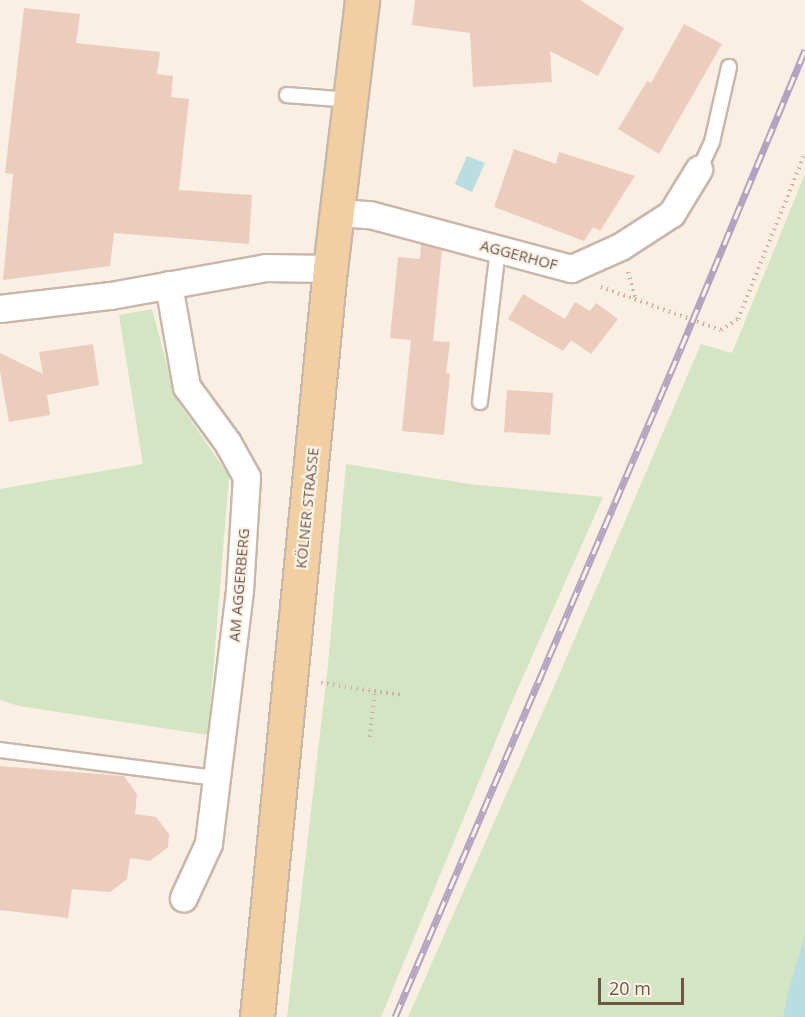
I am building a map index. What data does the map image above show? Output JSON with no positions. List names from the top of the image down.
{
  "streets": {
    "main road": ["KÖLNER STRASSE"],
    "street": ["AGGERHOF", "AM AGGERBERG"]
  },
  "crossings": [
    ["AGGERHOF", "KÖLNER STRASSE"]
  ],
  "scale_bar": "20 m"
}
